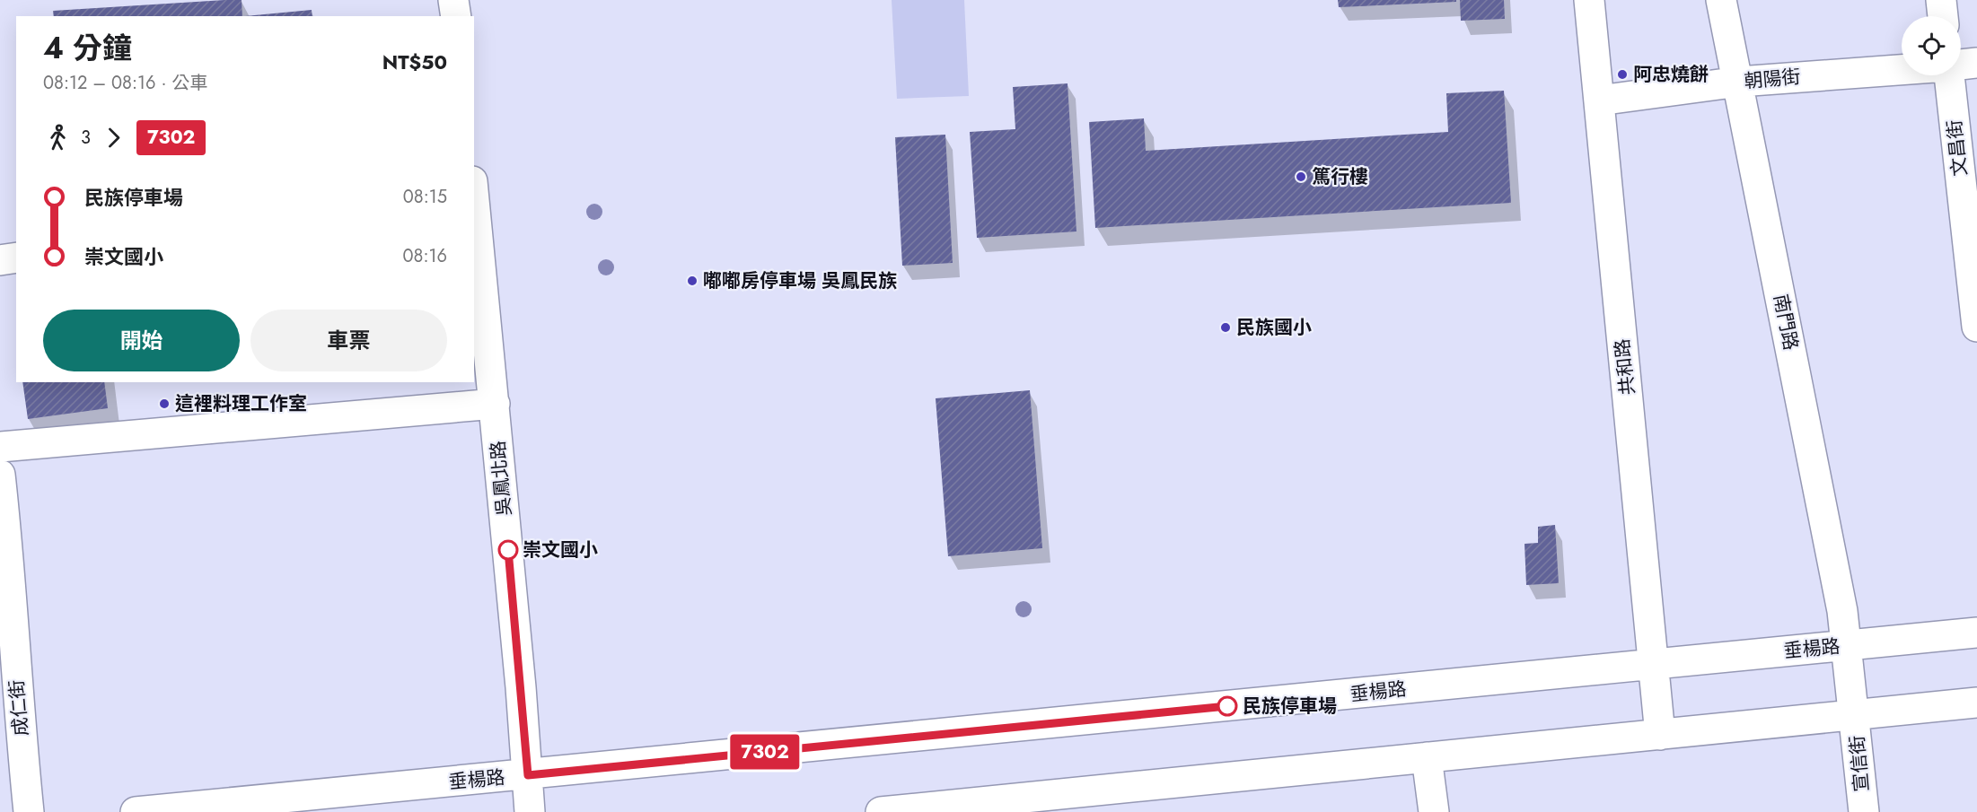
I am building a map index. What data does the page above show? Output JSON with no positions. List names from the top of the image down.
{
  "streets": {
    "street": [
      "朝陽街",
      "文昌街",
      "南門路",
      "共和路",
      "吳鳳北路",
      "垂楊路",
      "成仁街",
      "宣信街"
    ]
  },
  "crossings": [
    ["朝陽街", "南門路"],
    ["朝陽街", "共和路"],
    ["南門路", "垂楊路"],
    ["南門路", "宣信街"],
    ["共和路", "垂楊路"],
    ["吳鳳北路", "垂楊路"]
  ],
  "places": [
    "阿忠燒餅",
    "篤行樓",
    "嘟嘟房停車場 吳鳳民族",
    "民族國小",
    "這裡料理工作室",
    "崇文國小",
    "民族停車場"
  ],
  "lines": ["bus line 7302"],
  "page": {
    "on_map": "7302",
    "heading": ["4 分鐘", "08:12 – 08:16 · 公車", "NT$50"],
    "legs": ["3", "7302"],
    "list": [
      {
        "name": "民族停車場",
        "value": "08:15"
      },
      {
        "name": "崇文國小",
        "value": "08:16"
      }
    ],
    "buttons": ["開始", "車票"]
  }
}
